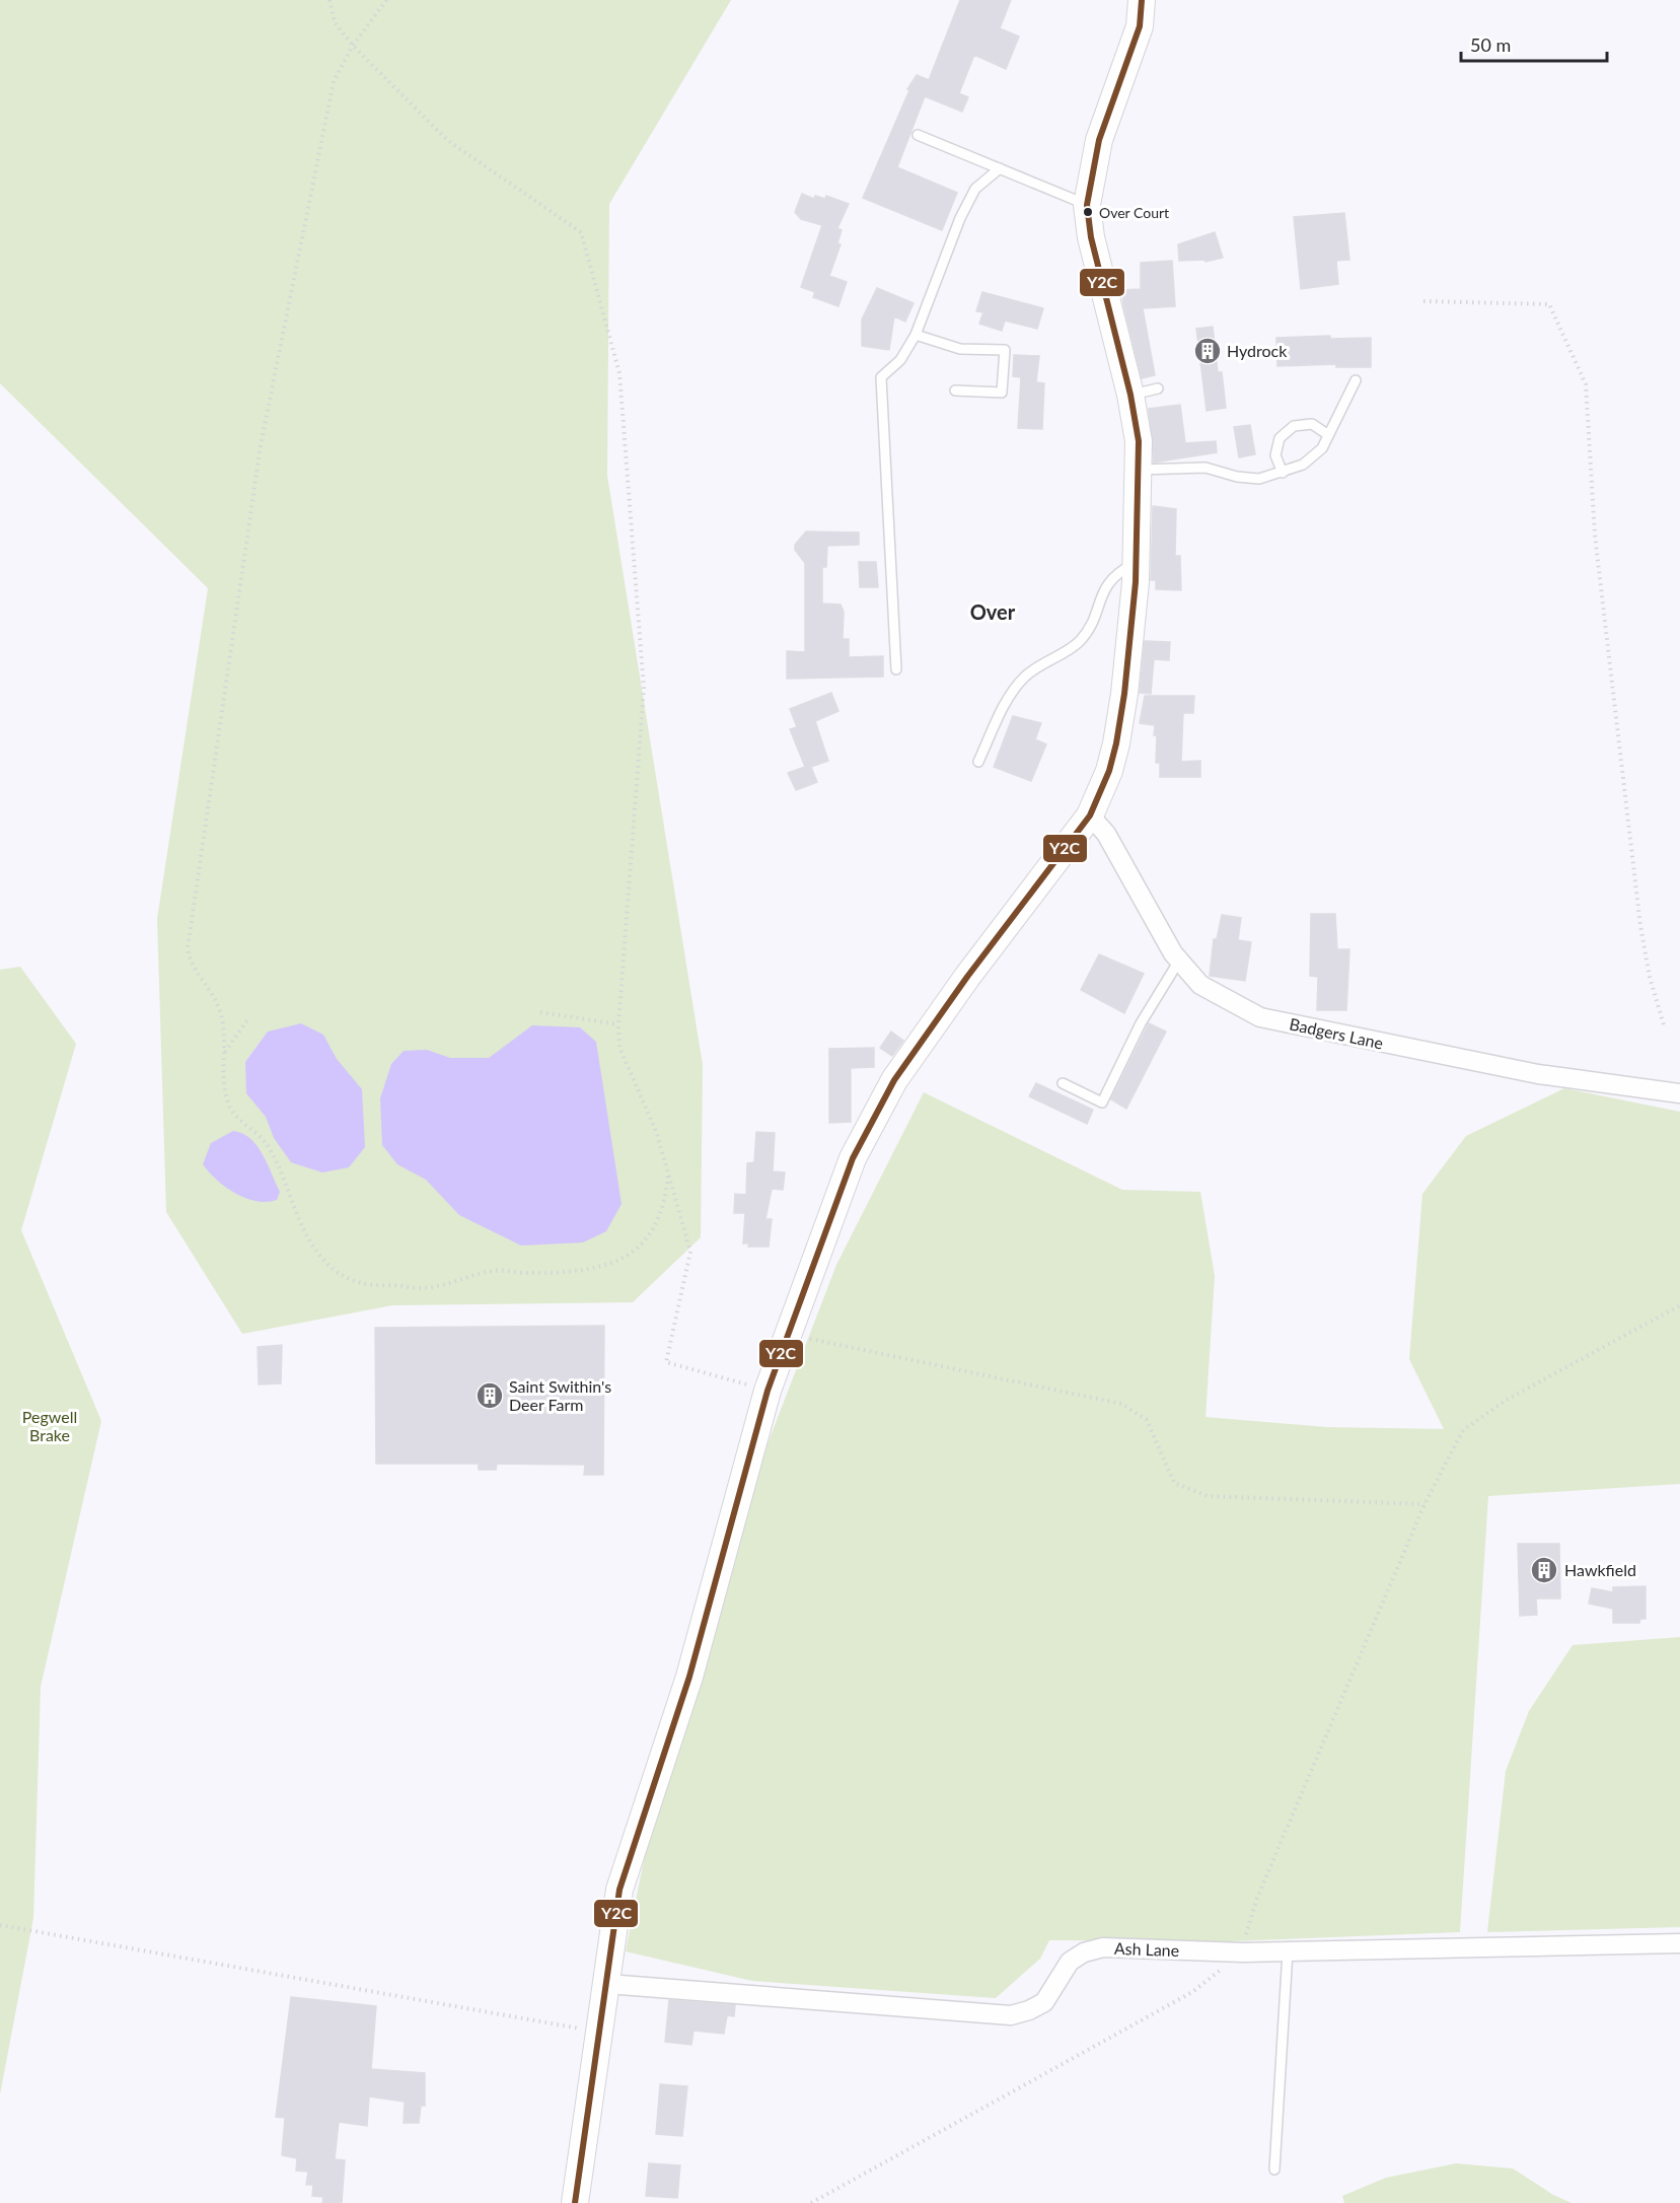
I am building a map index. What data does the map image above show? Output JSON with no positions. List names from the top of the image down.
{
  "streets": {
    "street": ["Badgers Lane", "Ash Lane"]
  },
  "districts": ["Over"],
  "parks": ["Pegwell Brake"],
  "places": {
    "other": ["Over Court"],
    "building": ["Hydrock", "Saint Swithin's Deer Farm", "Hawkfield"]
  },
  "lines": ["transit line Y2C"],
  "scale_bar": "50 m"
}
